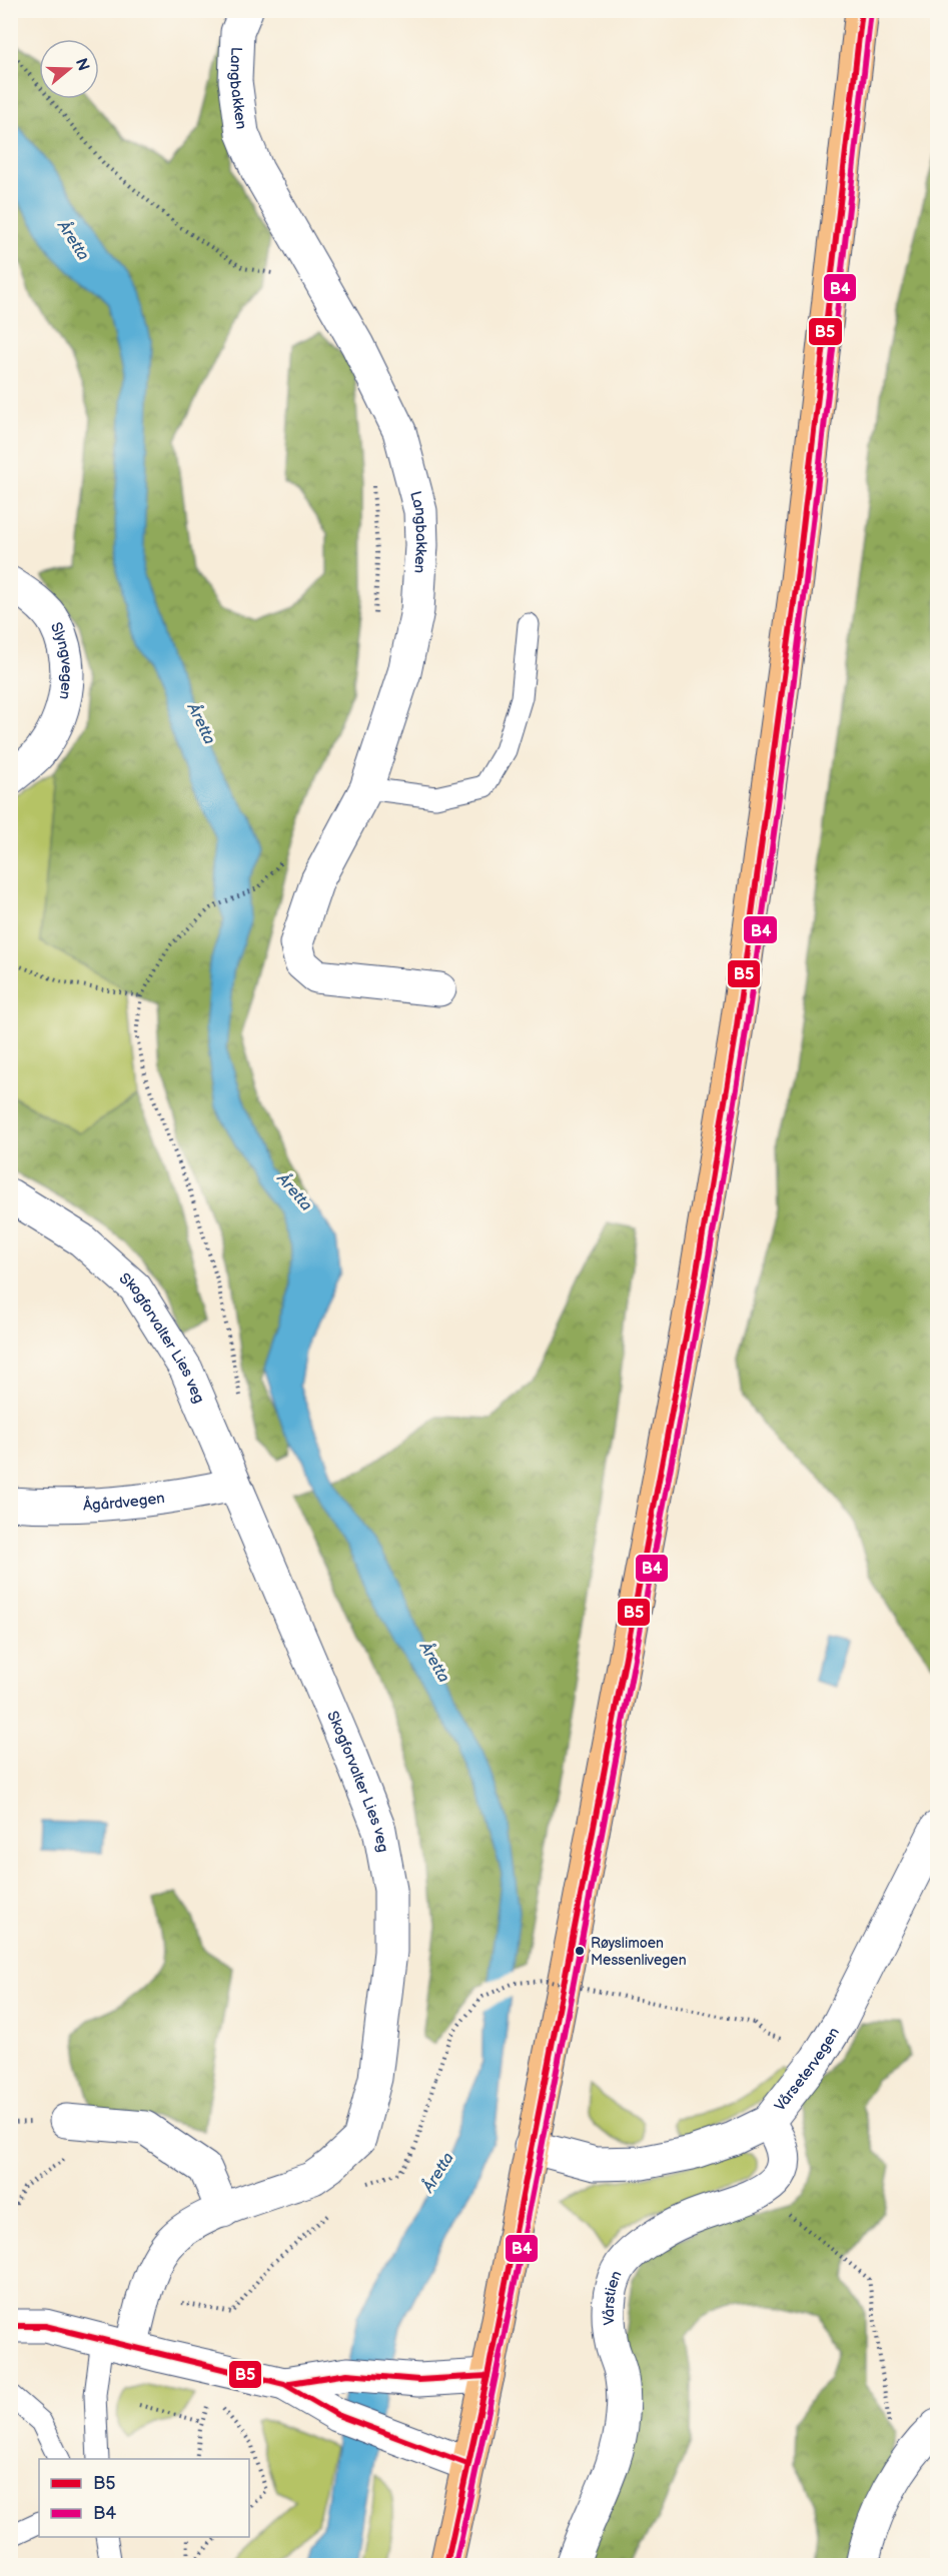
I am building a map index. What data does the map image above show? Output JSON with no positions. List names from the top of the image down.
{
  "streets": {
    "street": [
      "Langbakken",
      "Slyngvegen",
      "Skogforvalter Lies veg",
      "Ågårdvegen",
      "Vårsetervegen",
      "Vårstien"
    ]
  },
  "crossings": [
    ["Skogforvalter Lies veg", "Ågårdvegen"],
    ["Vårsetervegen", "Vårstien"]
  ],
  "water": ["Åretta"],
  "places": ["Røyslimoen Messenlivegen"],
  "lines": ["transit line B5", "transit line B4"],
  "legend": ["B5", "B4"],
  "north": "right"
}
